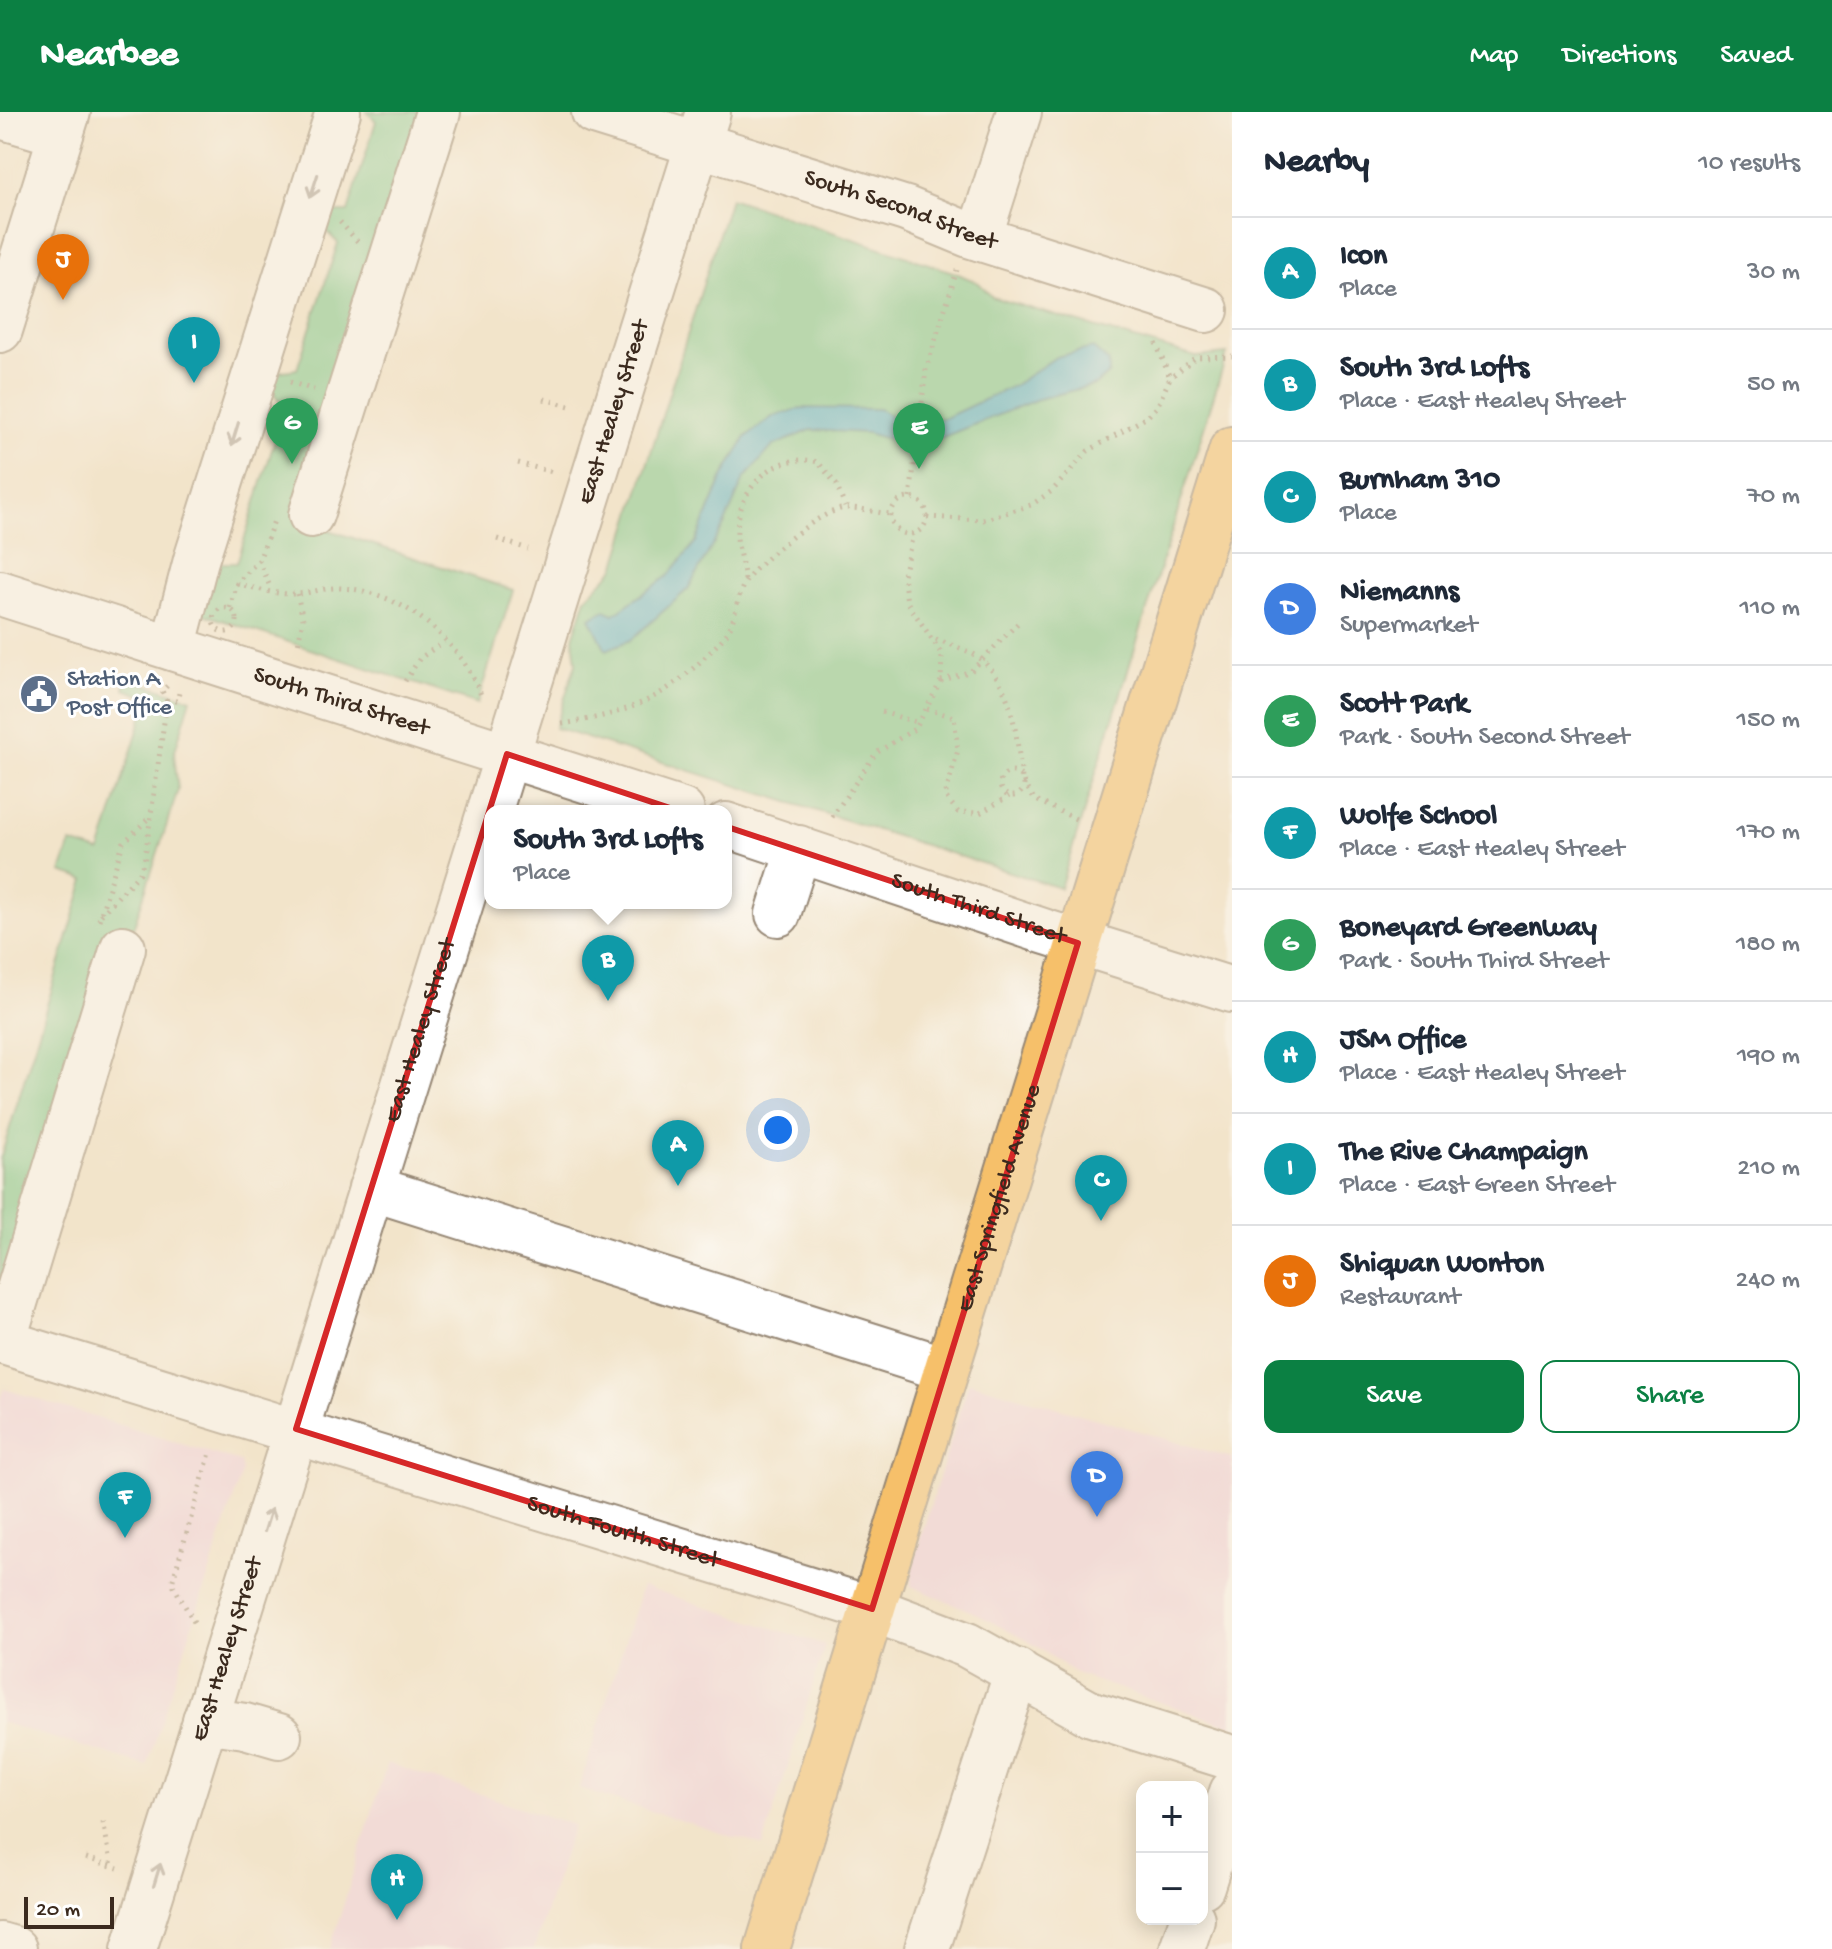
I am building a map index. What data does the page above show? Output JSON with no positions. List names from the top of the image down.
{
  "streets": {
    "main road": ["East Springfield Avenue"],
    "street": [
      "South Second Street",
      "East Healey Street",
      "South Third Street",
      "South Fourth Street"
    ]
  },
  "crossings": [
    ["South Second Street", "East Healey Street"],
    ["East Healey Street", "South Third Street"],
    ["East Healey Street", "South Fourth Street"],
    ["South Third Street", "East Springfield Avenue"],
    ["East Springfield Avenue", "South Fourth Street"]
  ],
  "places": {
    "public building": ["Station A Post Office"]
  },
  "scale_bar": "20 m",
  "page": {
    "header": "Nearbee",
    "nav": ["Map", "Directions", "Saved"],
    "heading": ["Nearby", "10 results"],
    "list": [
      {
        "mark": "A",
        "name": "Icon",
        "note": "Place",
        "value": "30 m"
      },
      {
        "mark": "B",
        "name": "South 3rd Lofts",
        "note": "Place · East Healey Street",
        "value": "50 m"
      },
      {
        "mark": "C",
        "name": "Burnham 310",
        "note": "Place",
        "value": "70 m"
      },
      {
        "mark": "D",
        "name": "Niemanns",
        "note": "Supermarket",
        "value": "110 m"
      },
      {
        "mark": "E",
        "name": "Scott Park",
        "note": "Park · South Second Street",
        "value": "150 m"
      },
      {
        "mark": "F",
        "name": "Wolfe School",
        "note": "Place · East Healey Street",
        "value": "170 m"
      },
      {
        "mark": "G",
        "name": "Boneyard Greenway",
        "note": "Park · South Third Street",
        "value": "180 m"
      },
      {
        "mark": "H",
        "name": "JSM Office",
        "note": "Place · East Healey Street",
        "value": "190 m"
      },
      {
        "mark": "I",
        "name": "The Rive Champaign",
        "note": "Place · East Green Street",
        "value": "210 m"
      },
      {
        "mark": "J",
        "name": "Shiquan Wonton",
        "note": "Restaurant",
        "value": "240 m"
      }
    ],
    "pins": [
      "J",
      "I",
      "G",
      "E",
      "B",
      "A",
      "C",
      "D",
      "F",
      "H"
    ],
    "popup": ["South 3rd Lofts", "Place"],
    "buttons": ["Save", "Share"],
    "map_buttons": ["+", "−"],
    "scale": "20 m"
  }
}
